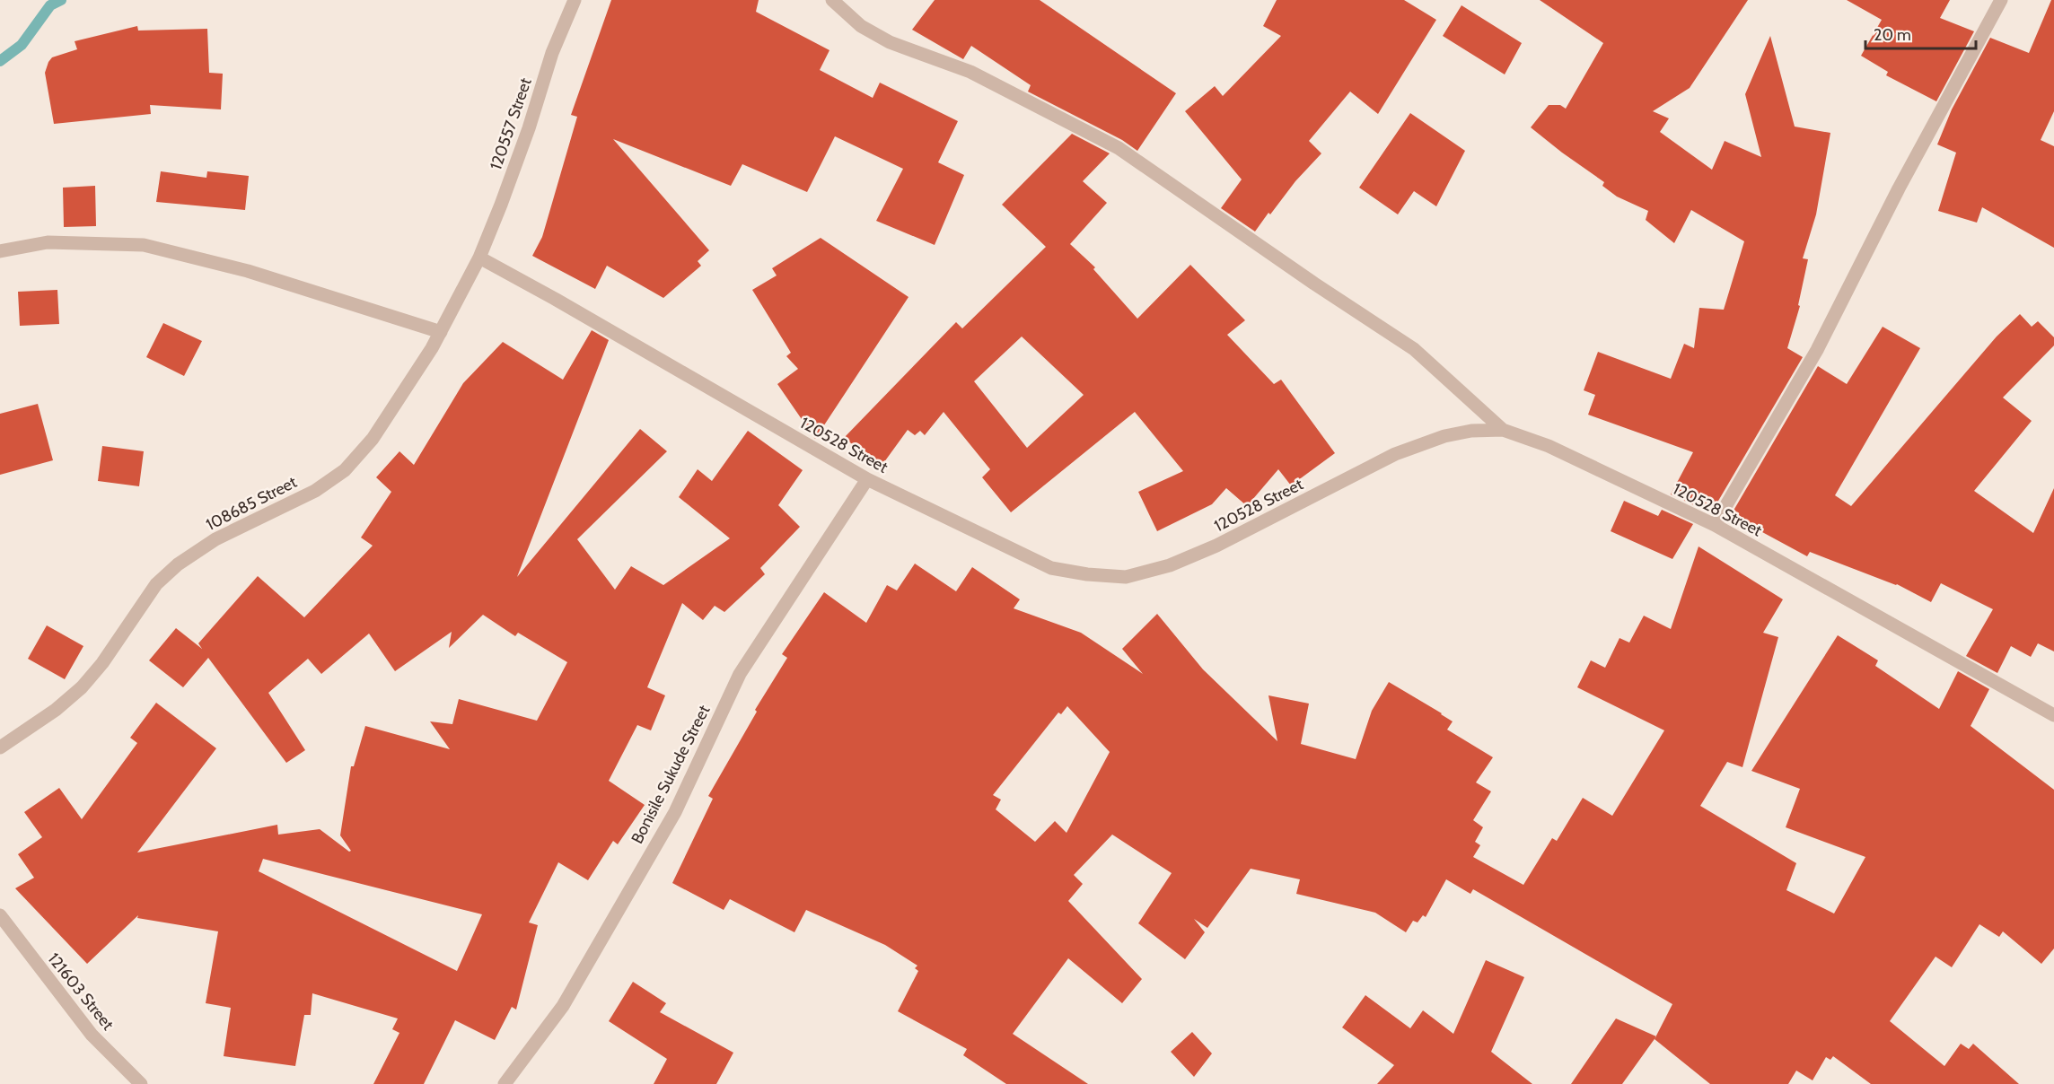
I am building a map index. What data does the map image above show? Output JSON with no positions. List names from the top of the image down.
{
  "streets": {
    "street": [
      "120557 Street",
      "120528 Street",
      "108685 Street",
      "Bonisile Sukude Street",
      "121603 Street"
    ]
  },
  "crossings": [
    ["120557 Street", "120528 Street"],
    ["120557 Street", "108685 Street"],
    ["120528 Street", "108685 Street"],
    ["120528 Street", "Bonisile Sukude Street"]
  ],
  "scale_bar": "20 m"
}
